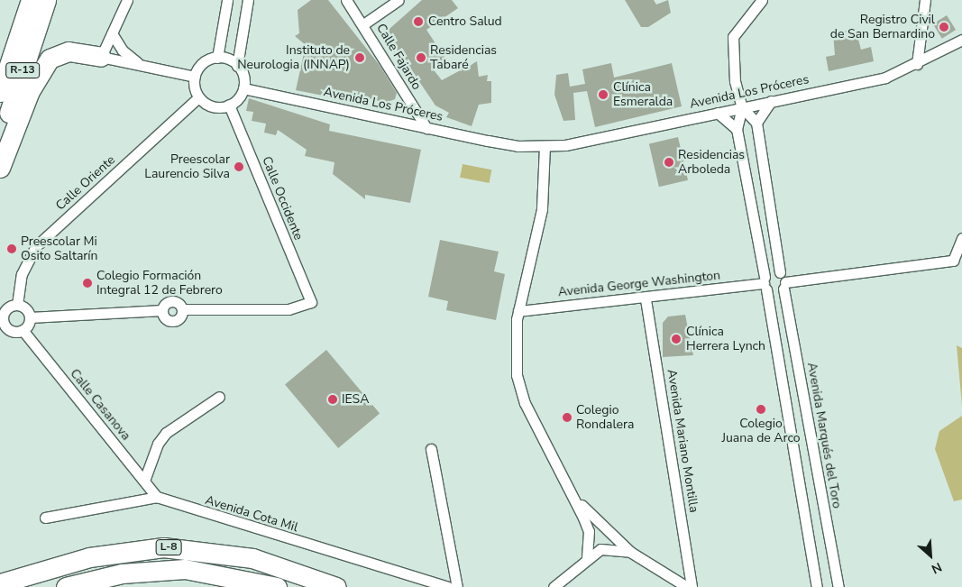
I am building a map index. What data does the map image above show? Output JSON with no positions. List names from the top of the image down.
{
  "streets": {
    "highway": ["R-13", "L-8"],
    "street": [
      "Calle Fajardo",
      "Avenida Los Próceres",
      "Calle Oriente",
      "Calle Occidente",
      "Avenida George Washington",
      "Calle Casanova",
      "Avenida Marqués del Toro",
      "Avenida Mariano Montilla",
      "Avenida Cota Mil"
    ]
  },
  "crossings": [
    ["Calle Fajardo", "Avenida Los Próceres"],
    ["Avenida Los Próceres", "Calle Oriente"],
    ["Avenida Los Próceres", "Calle Occidente"],
    ["Calle Oriente", "Calle Occidente"],
    ["Calle Oriente", "Calle Casanova"],
    ["Avenida George Washington", "Avenida Mariano Montilla"],
    ["Calle Casanova", "Avenida Cota Mil"]
  ],
  "places": [
    "Centro Salud",
    "Registro Civil de San Bernardino",
    "Instituto de Neurologia (INNAP)",
    "Residencias Tabaré",
    "Clínica Esmeralda",
    "Residencias Arboleda",
    "Preescolar Laurencio Silva",
    "Preescolar Mi Osito Saltarín",
    "Colegio Formación Integral 12 de Febrero",
    "Clínica Herrera Lynch",
    "IESA",
    "Colegio Juana de Arco",
    "Colegio Rondalera"
  ],
  "north": "bottom right"
}
